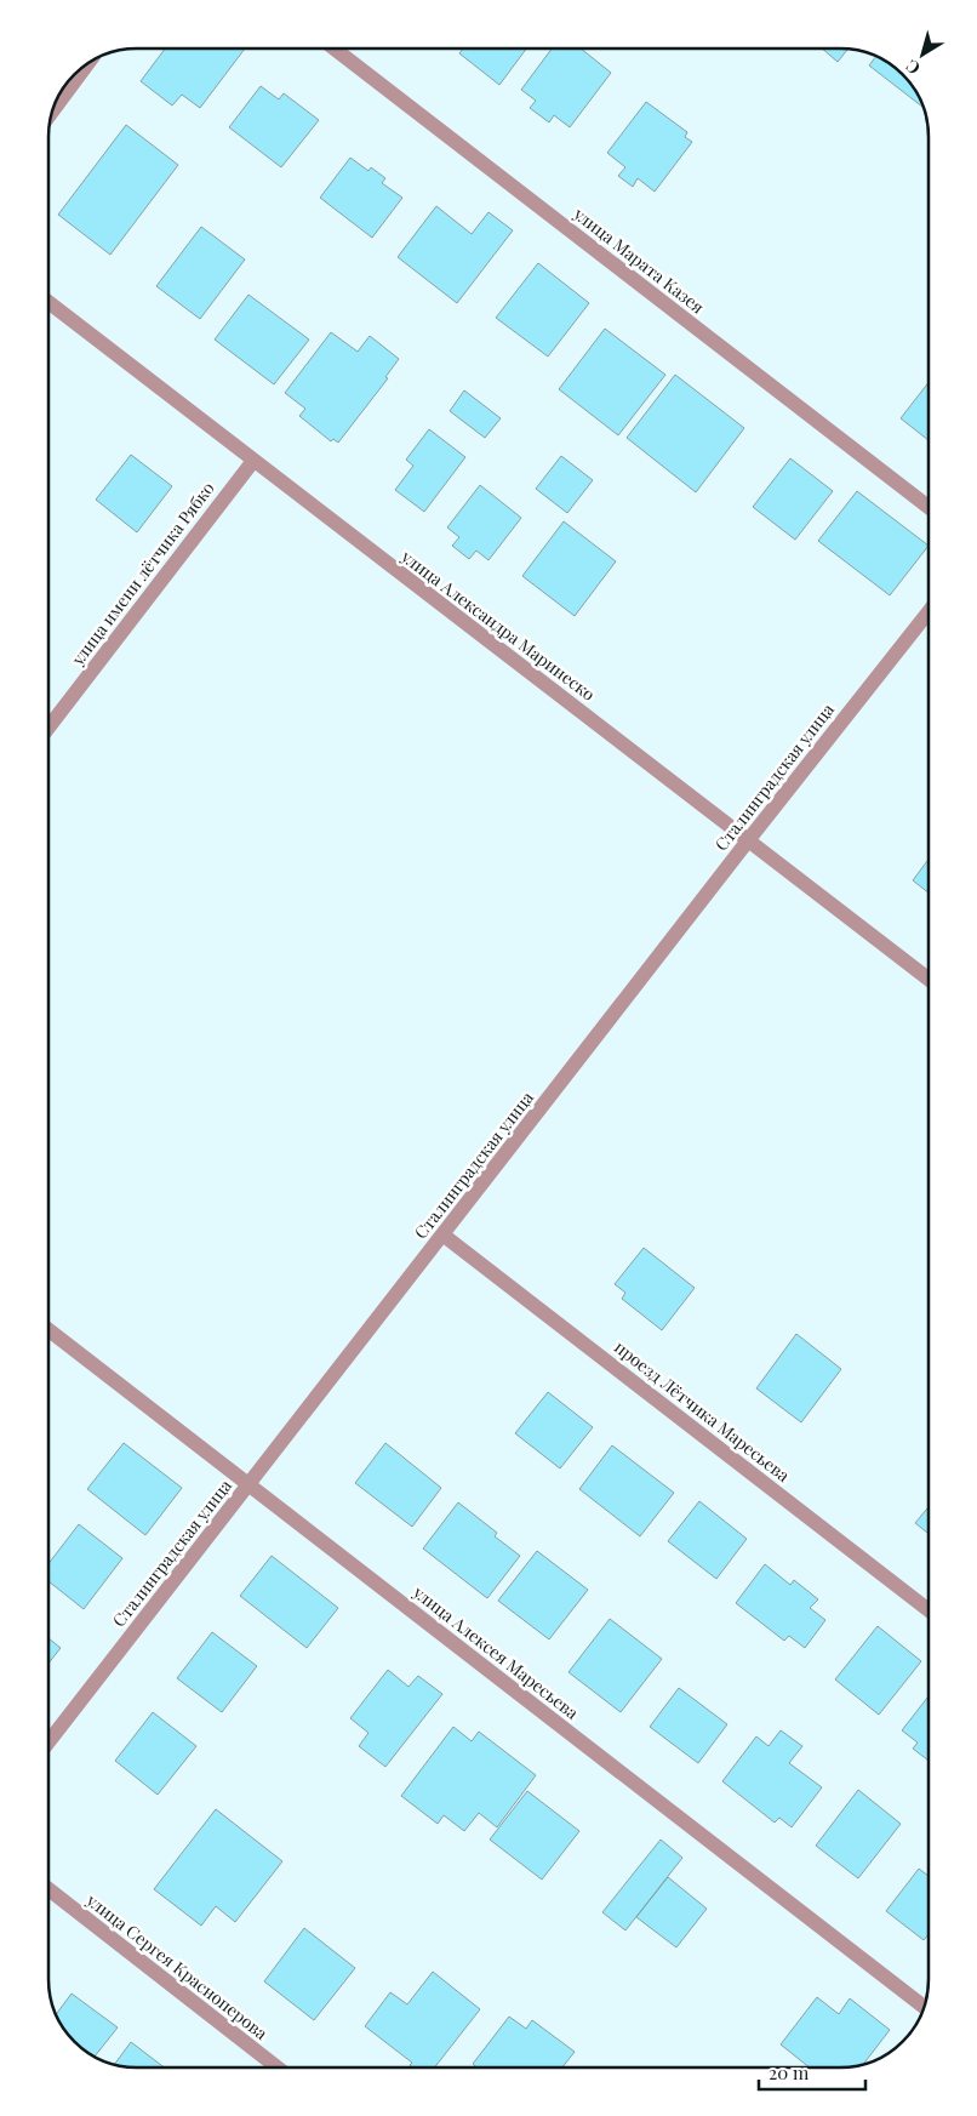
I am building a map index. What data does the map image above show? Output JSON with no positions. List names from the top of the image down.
{
  "streets": {
    "street": [
      "улица Марата Казея",
      "улица имени лётчика Рябко",
      "улица Александра Маринеско",
      "Сталинградская улица",
      "проезд Лётчика Маресьева",
      "улица Алексея Маресьева",
      "улица Сергея Красноперова"
    ]
  },
  "crossings": [
    ["улица имени лётчика Рябко", "улица Александра Маринеско"],
    ["улица Александра Маринеско", "Сталинградская улица"],
    ["Сталинградская улица", "проезд Лётчика Маресьева"],
    ["Сталинградская улица", "улица Алексея Маресьева"]
  ],
  "scale_bar": "20 m",
  "north": "bottom left"
}
